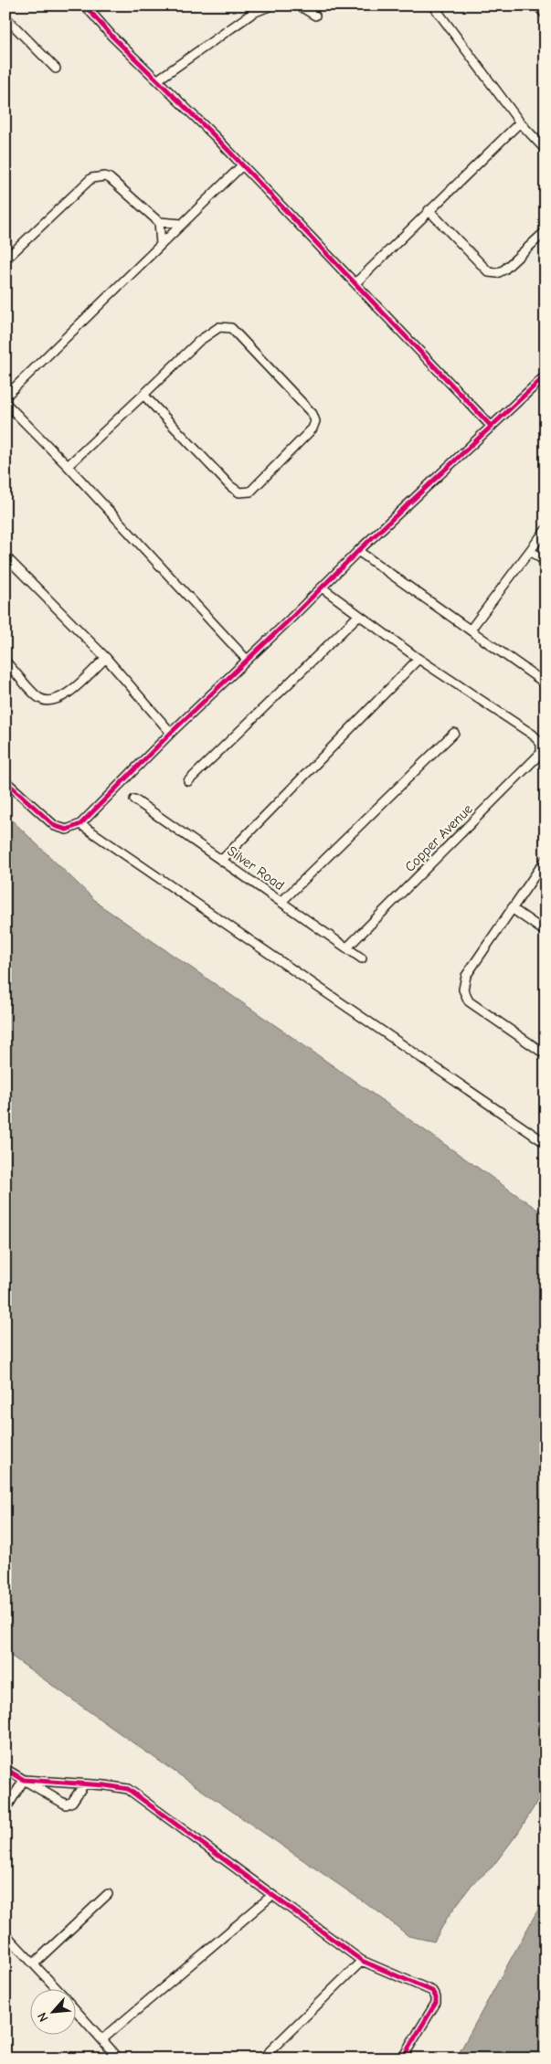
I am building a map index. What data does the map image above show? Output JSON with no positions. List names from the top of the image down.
{
  "streets": {
    "street": ["Copper Avenue", "Silver Road"]
  },
  "crossings": [
    ["Copper Avenue", "Silver Road"]
  ],
  "north": "bottom left"
}
